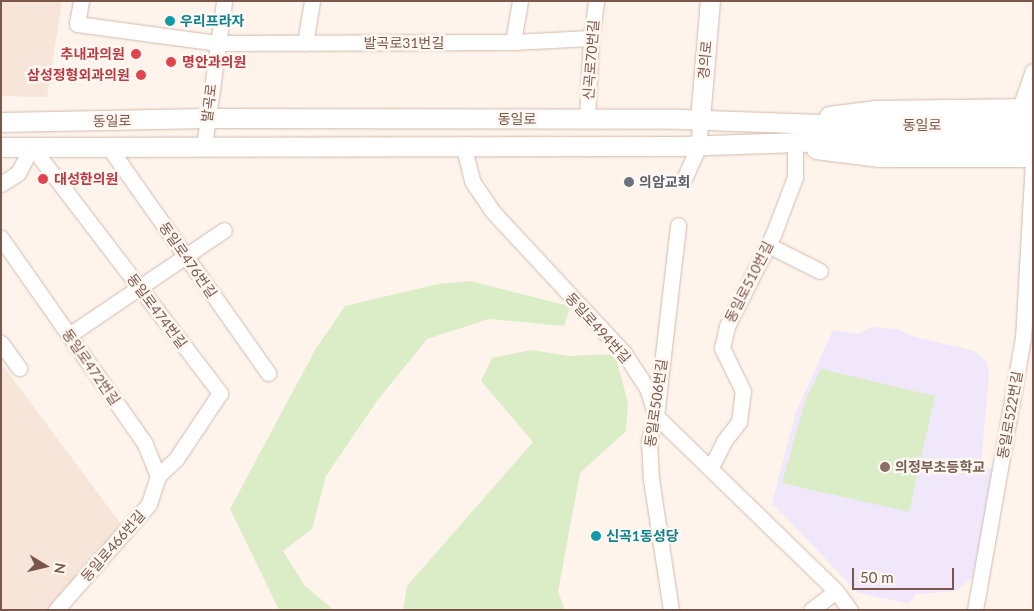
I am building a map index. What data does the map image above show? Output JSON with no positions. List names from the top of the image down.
{
  "streets": {
    "street": [
      "발곡로31번길",
      "신곡로70번길",
      "경의로",
      "발곡로",
      "동일로",
      "동일로476번길",
      "동일로510번길",
      "동일로474번길",
      "동일로494번길",
      "동일로472번길",
      "동일로506번길",
      "동일로522번길",
      "동일로466번길"
    ]
  },
  "crossings": [
    ["발곡로31번길", "신곡로70번길"],
    ["발곡로31번길", "발곡로"],
    ["신곡로70번길", "동일로"],
    ["경의로", "동일로"],
    ["발곡로", "동일로"],
    ["동일로", "동일로476번길"],
    ["동일로", "동일로510번길"],
    ["동일로", "동일로474번길"],
    ["동일로", "동일로494번길"],
    ["동일로510번길", "동일로494번길"],
    ["동일로474번길", "동일로472번길"],
    ["동일로474번길", "동일로466번길"],
    ["동일로494번길", "동일로506번길"],
    ["동일로472번길", "동일로466번길"]
  ],
  "places": [
    "우리프라자",
    "추내과의원",
    "명안과의원",
    "삼성정형외과의원",
    "대성한의원",
    "의암교회",
    "의정부초등학교",
    "신곡1동성당"
  ],
  "scale_bar": "50 m",
  "north": "right"
}
